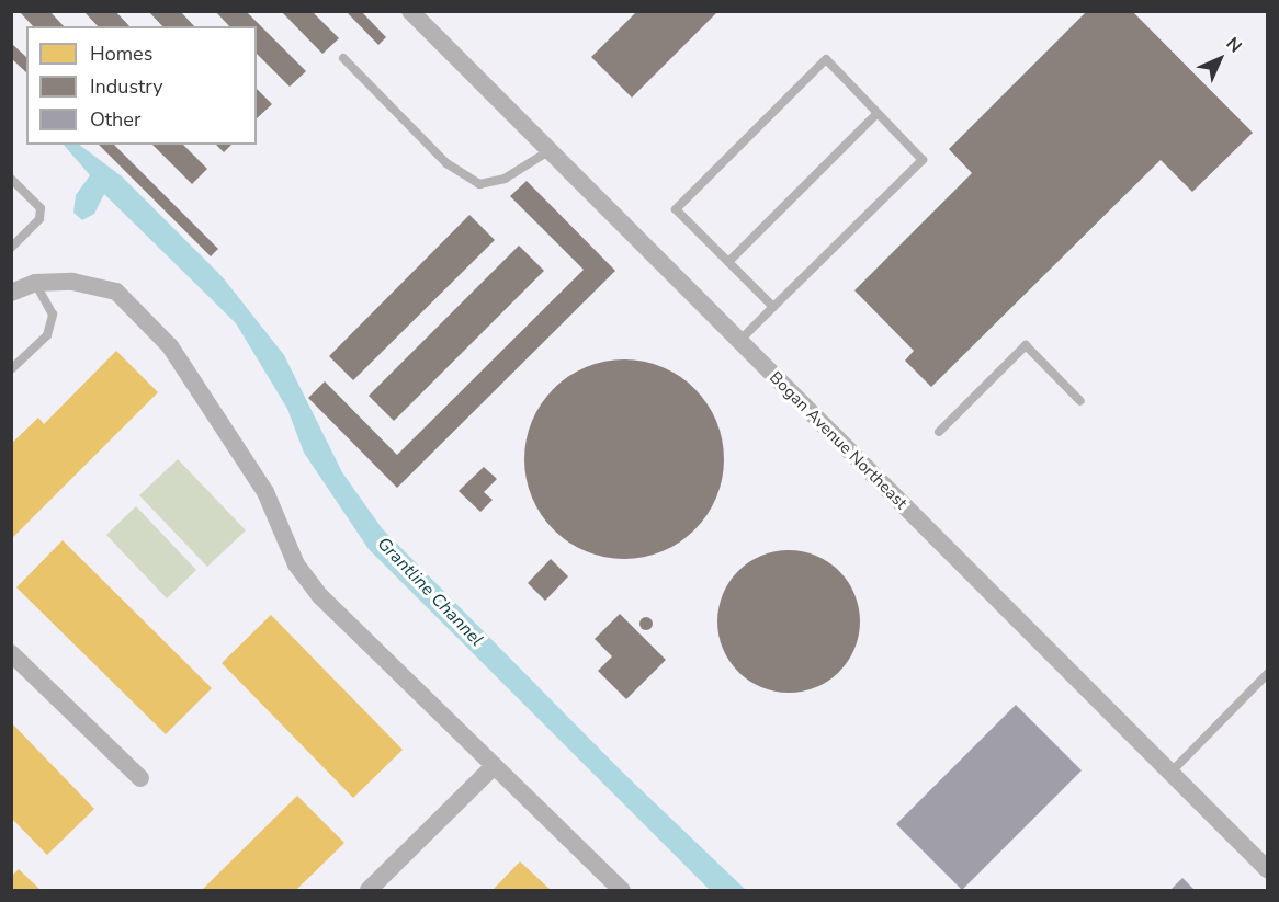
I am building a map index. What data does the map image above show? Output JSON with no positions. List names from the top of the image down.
{
  "streets": {
    "street": ["Bogan Avenue Northeast"]
  },
  "water": ["Grantline Channel"],
  "legend": ["Homes", "Industry", "Other"],
  "north": "top right"
}
